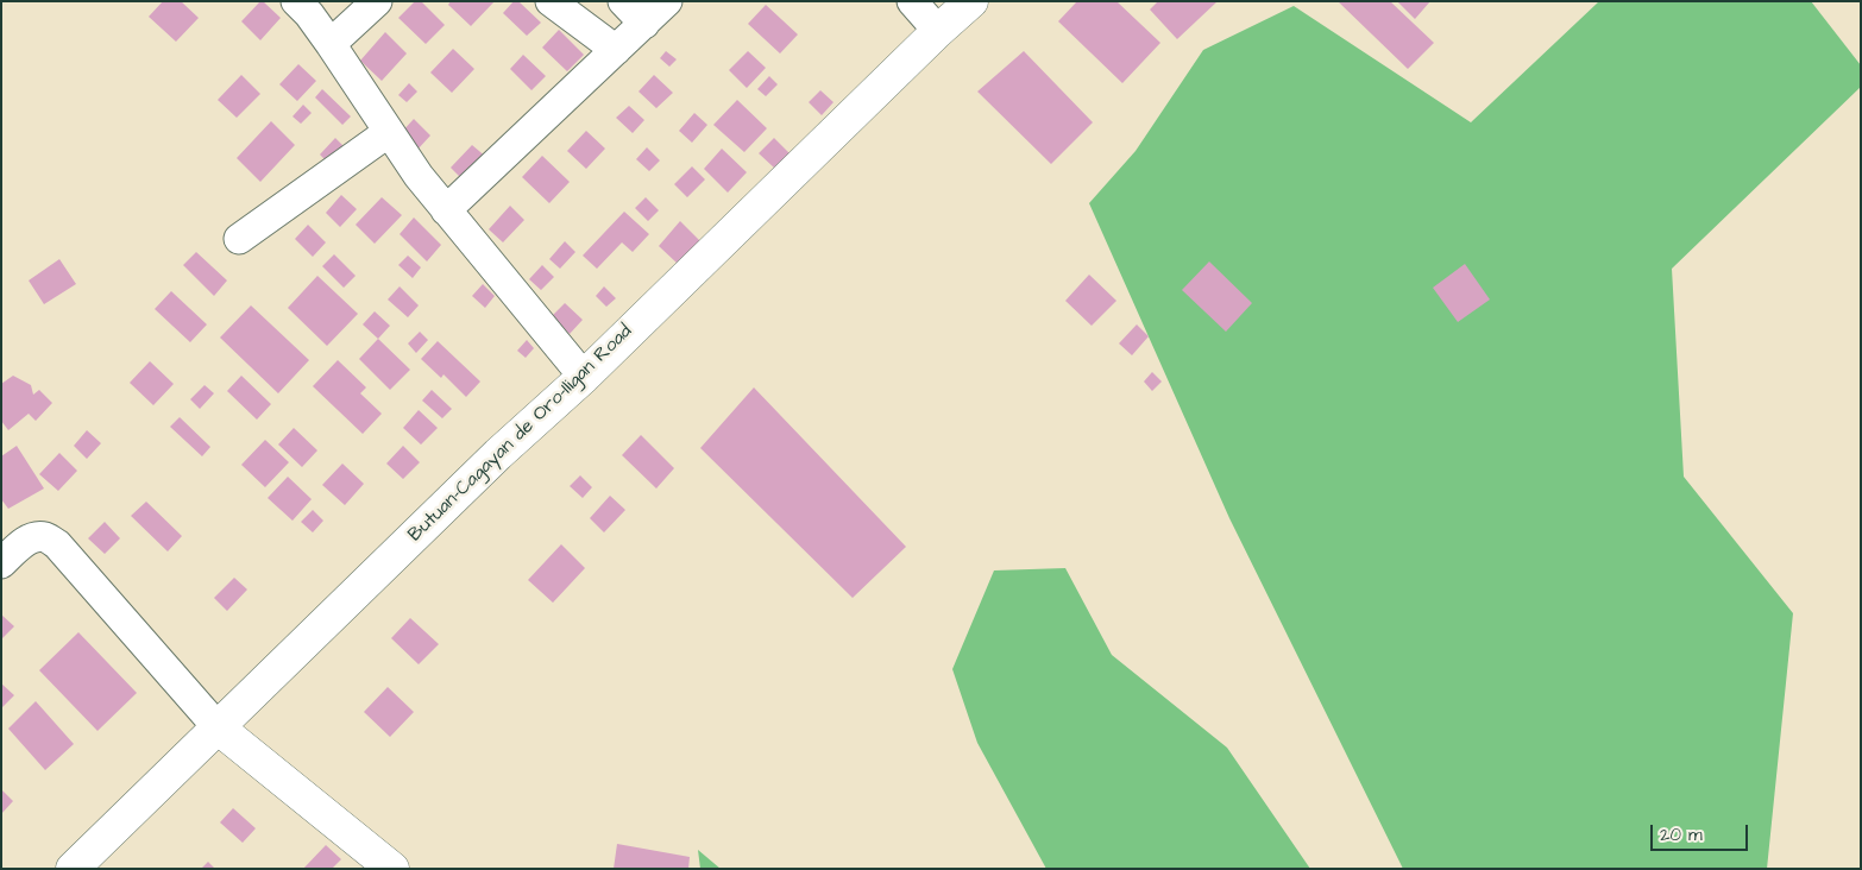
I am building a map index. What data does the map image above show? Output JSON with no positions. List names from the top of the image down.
{
  "streets": {
    "main road": ["Butuan-Cagayan de Oro-Iligan Road"]
  },
  "scale_bar": "20 m"
}
